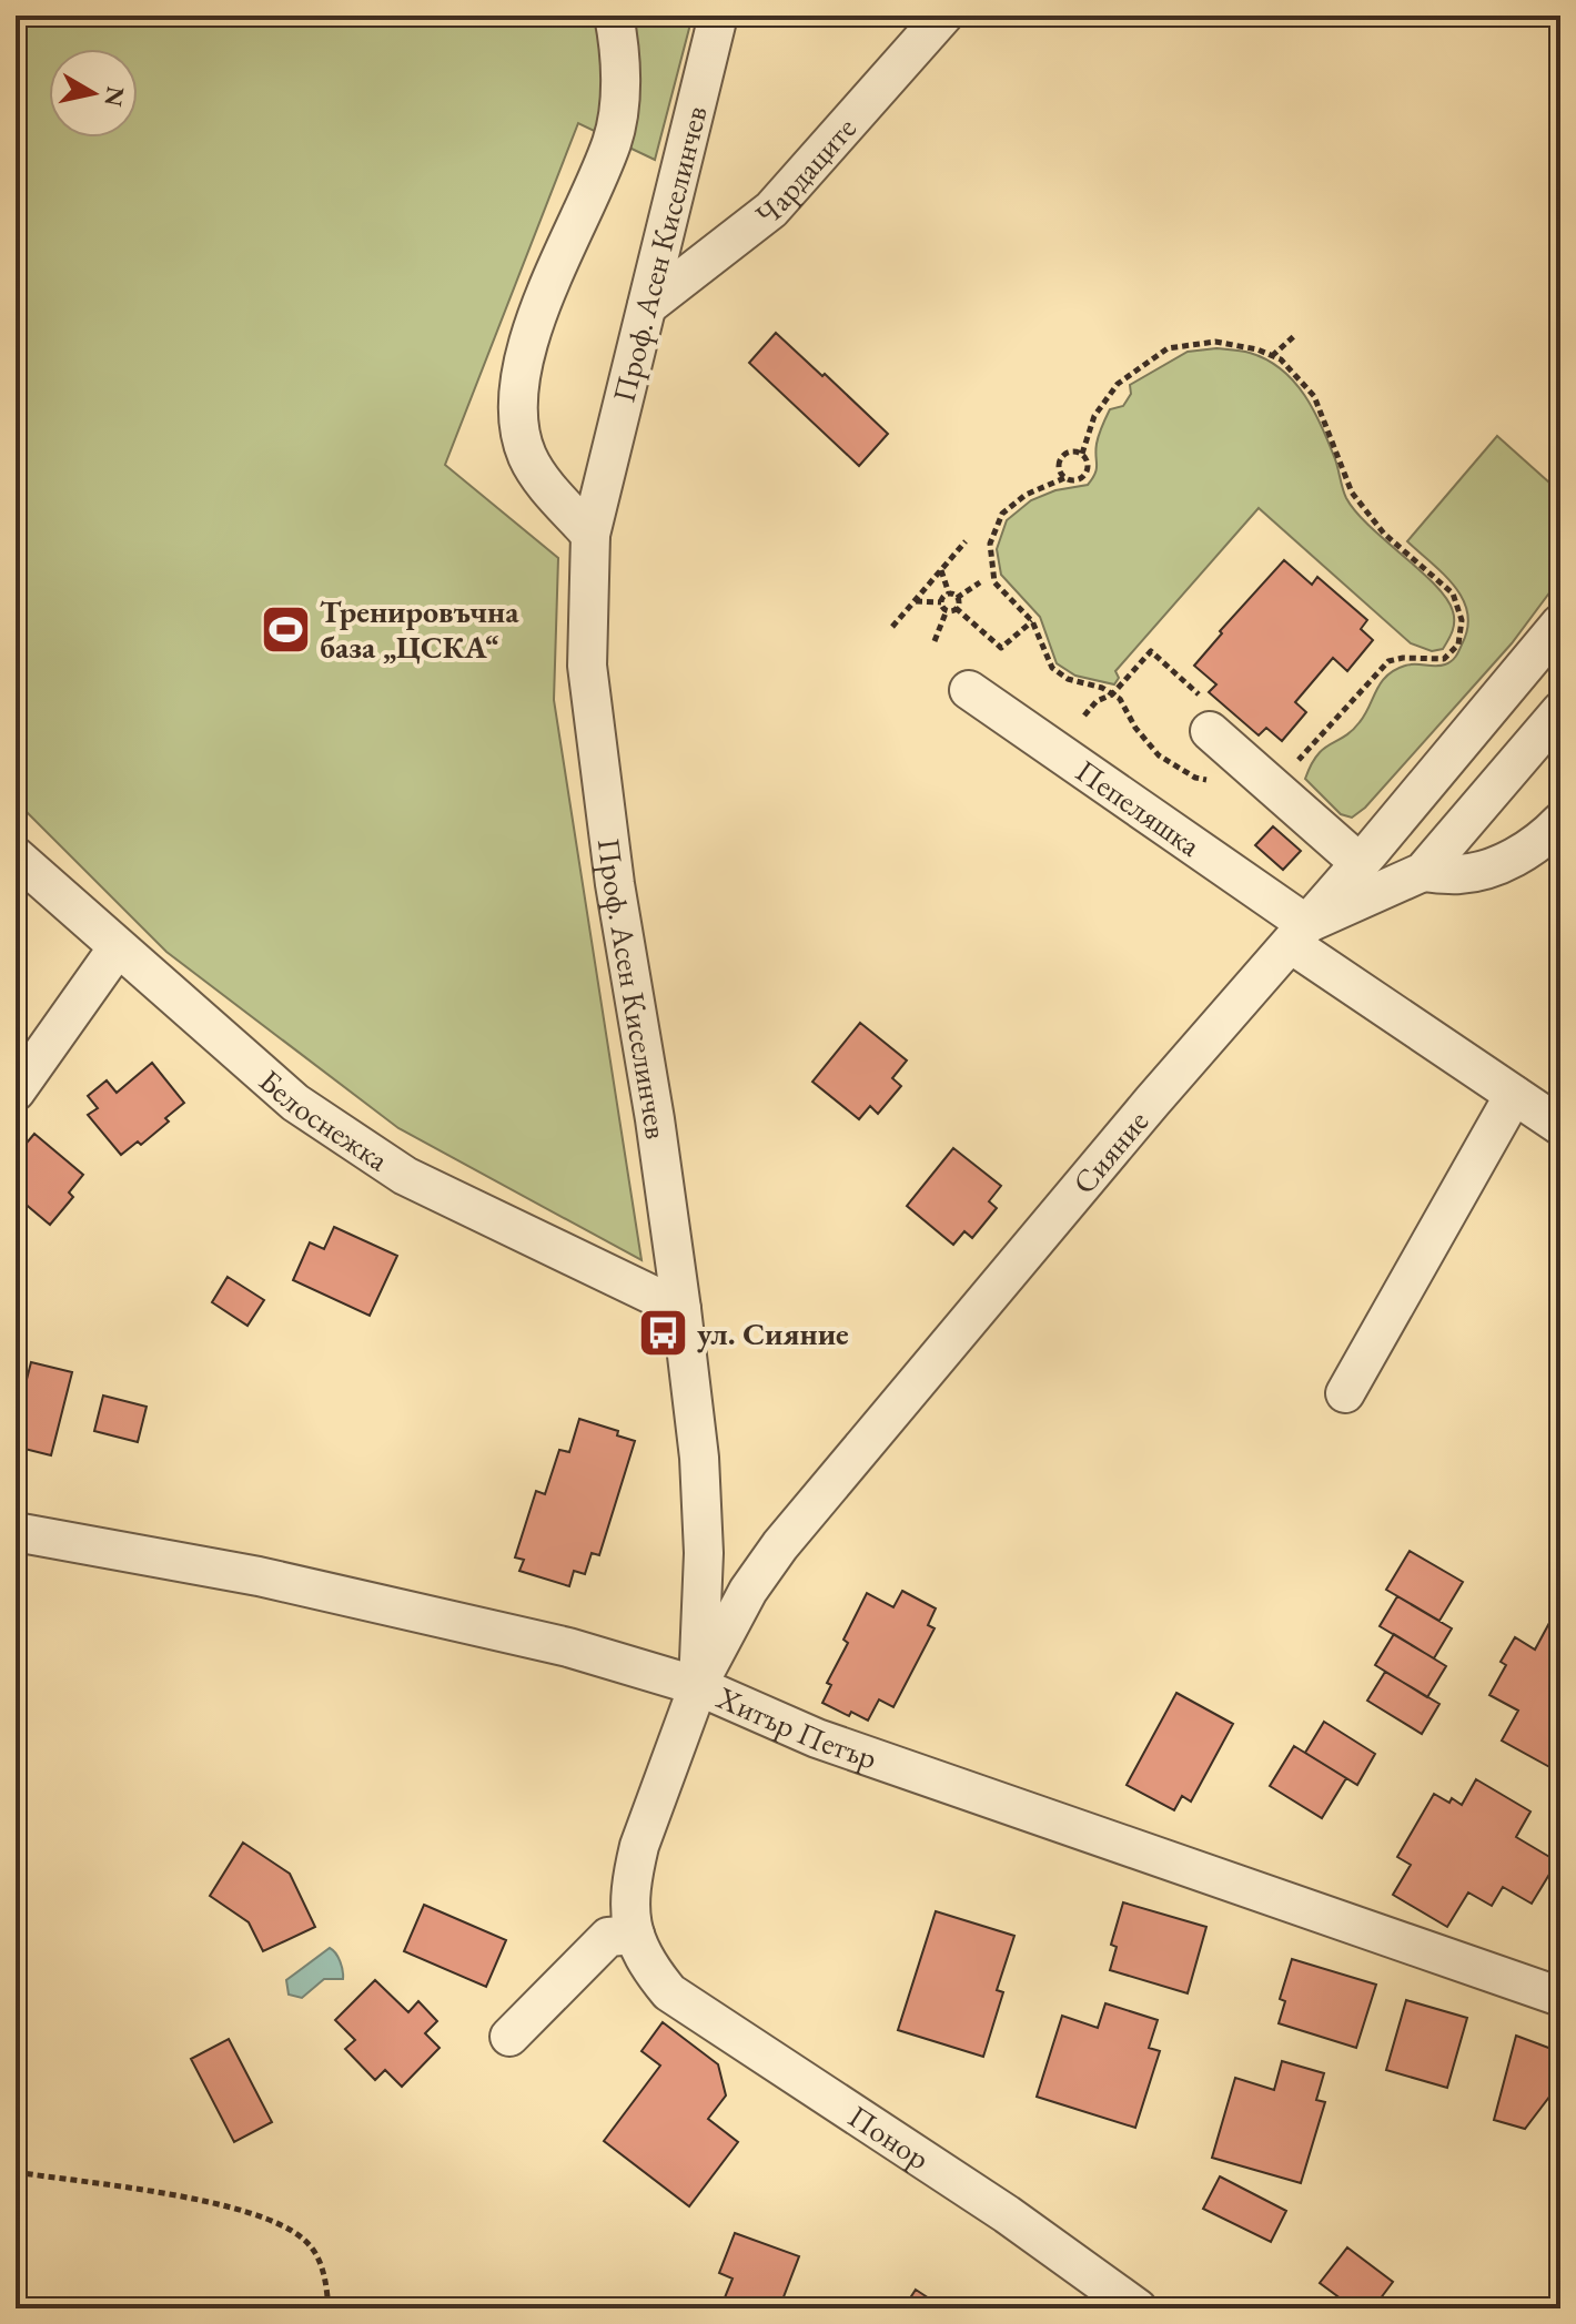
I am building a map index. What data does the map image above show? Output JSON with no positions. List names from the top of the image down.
{
  "streets": {
    "street": [
      "Чардаците",
      "Проф. Асен Киселинчев",
      "Пепеляшка",
      "Белоснежка",
      "Сияние",
      "Хитър Петър",
      "Понор"
    ]
  },
  "crossings": [
    ["Чардаците", "Проф. Асен Киселинчев"],
    ["Проф. Асен Киселинчев", "Белоснежка"],
    ["Проф. Асен Киселинчев", "Сияние"],
    ["Проф. Асен Киселинчев", "Хитър Петър"],
    ["Проф. Асен Киселинчев", "Понор"],
    ["Пепеляшка", "Сияние"],
    ["Сияние", "Хитър Петър"]
  ],
  "places": {
    "sports": ["Тренировъчна база „ЦСКА“"],
    "bus stop": ["ул. Сияние"]
  },
  "north": "right"
}
